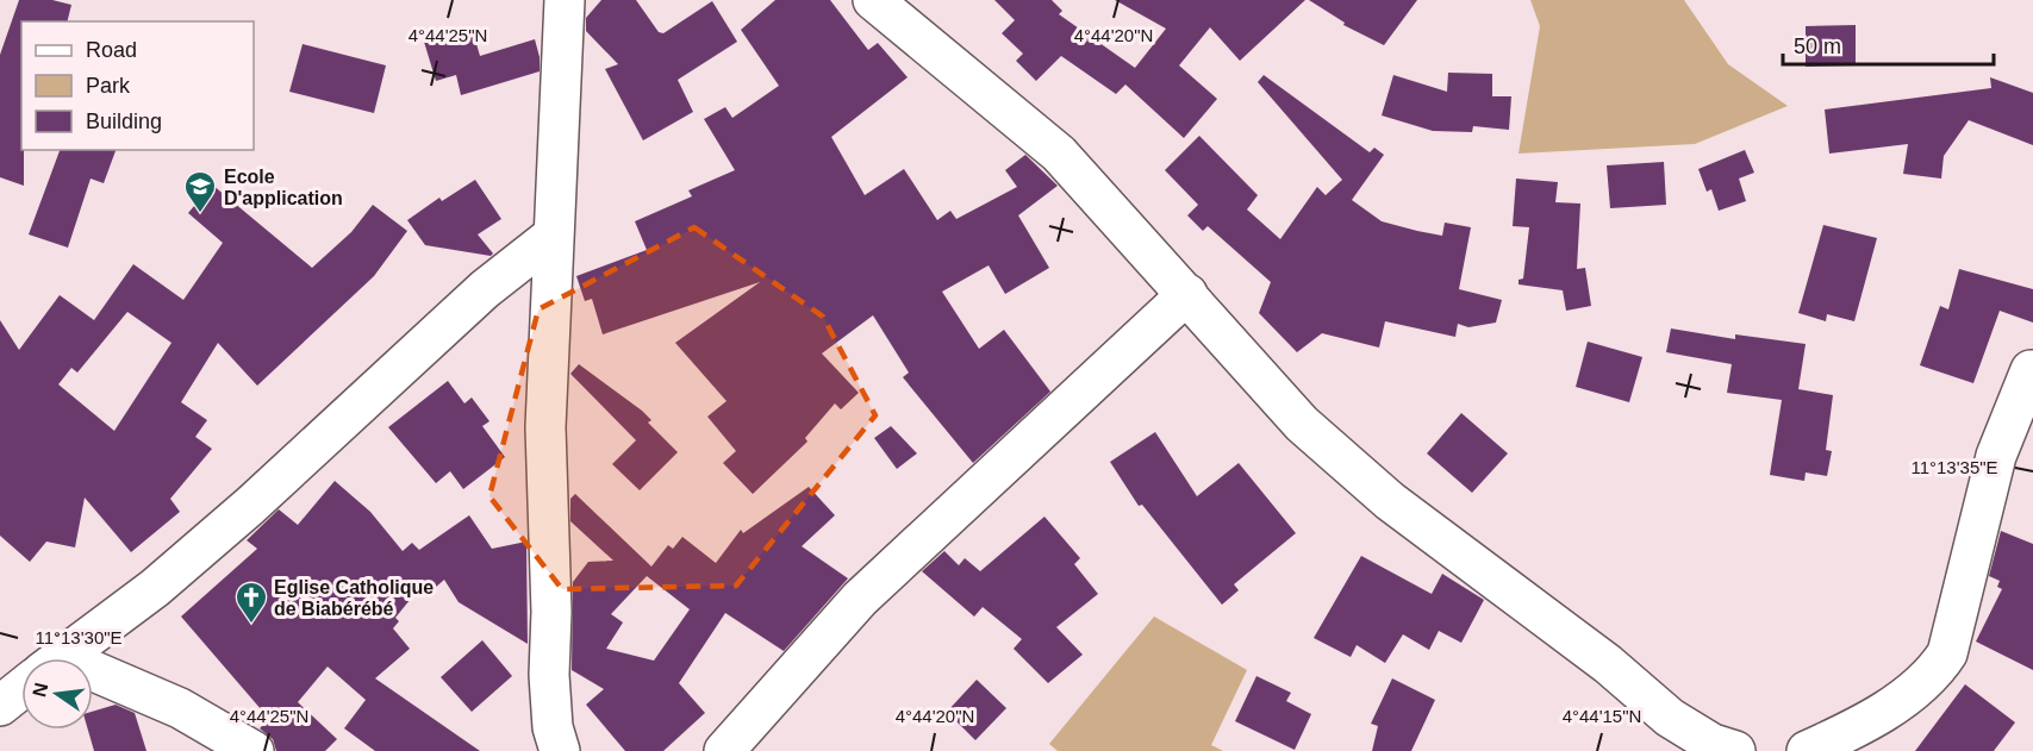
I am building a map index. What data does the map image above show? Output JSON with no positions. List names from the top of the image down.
{
  "places": {
    "school or university": ["Ecole D'application"],
    "church": ["Eglise Catholique de Biabérébé"]
  },
  "legend": ["Road", "Park", "Building"],
  "scale_bar": "50 m",
  "north": "left",
  "coordinates": [
    "4°44'25\"N",
    "4°44'20\"N",
    "11°13'35\"E",
    "11°13'30\"E",
    "4°44'15\"N"
  ]
}
